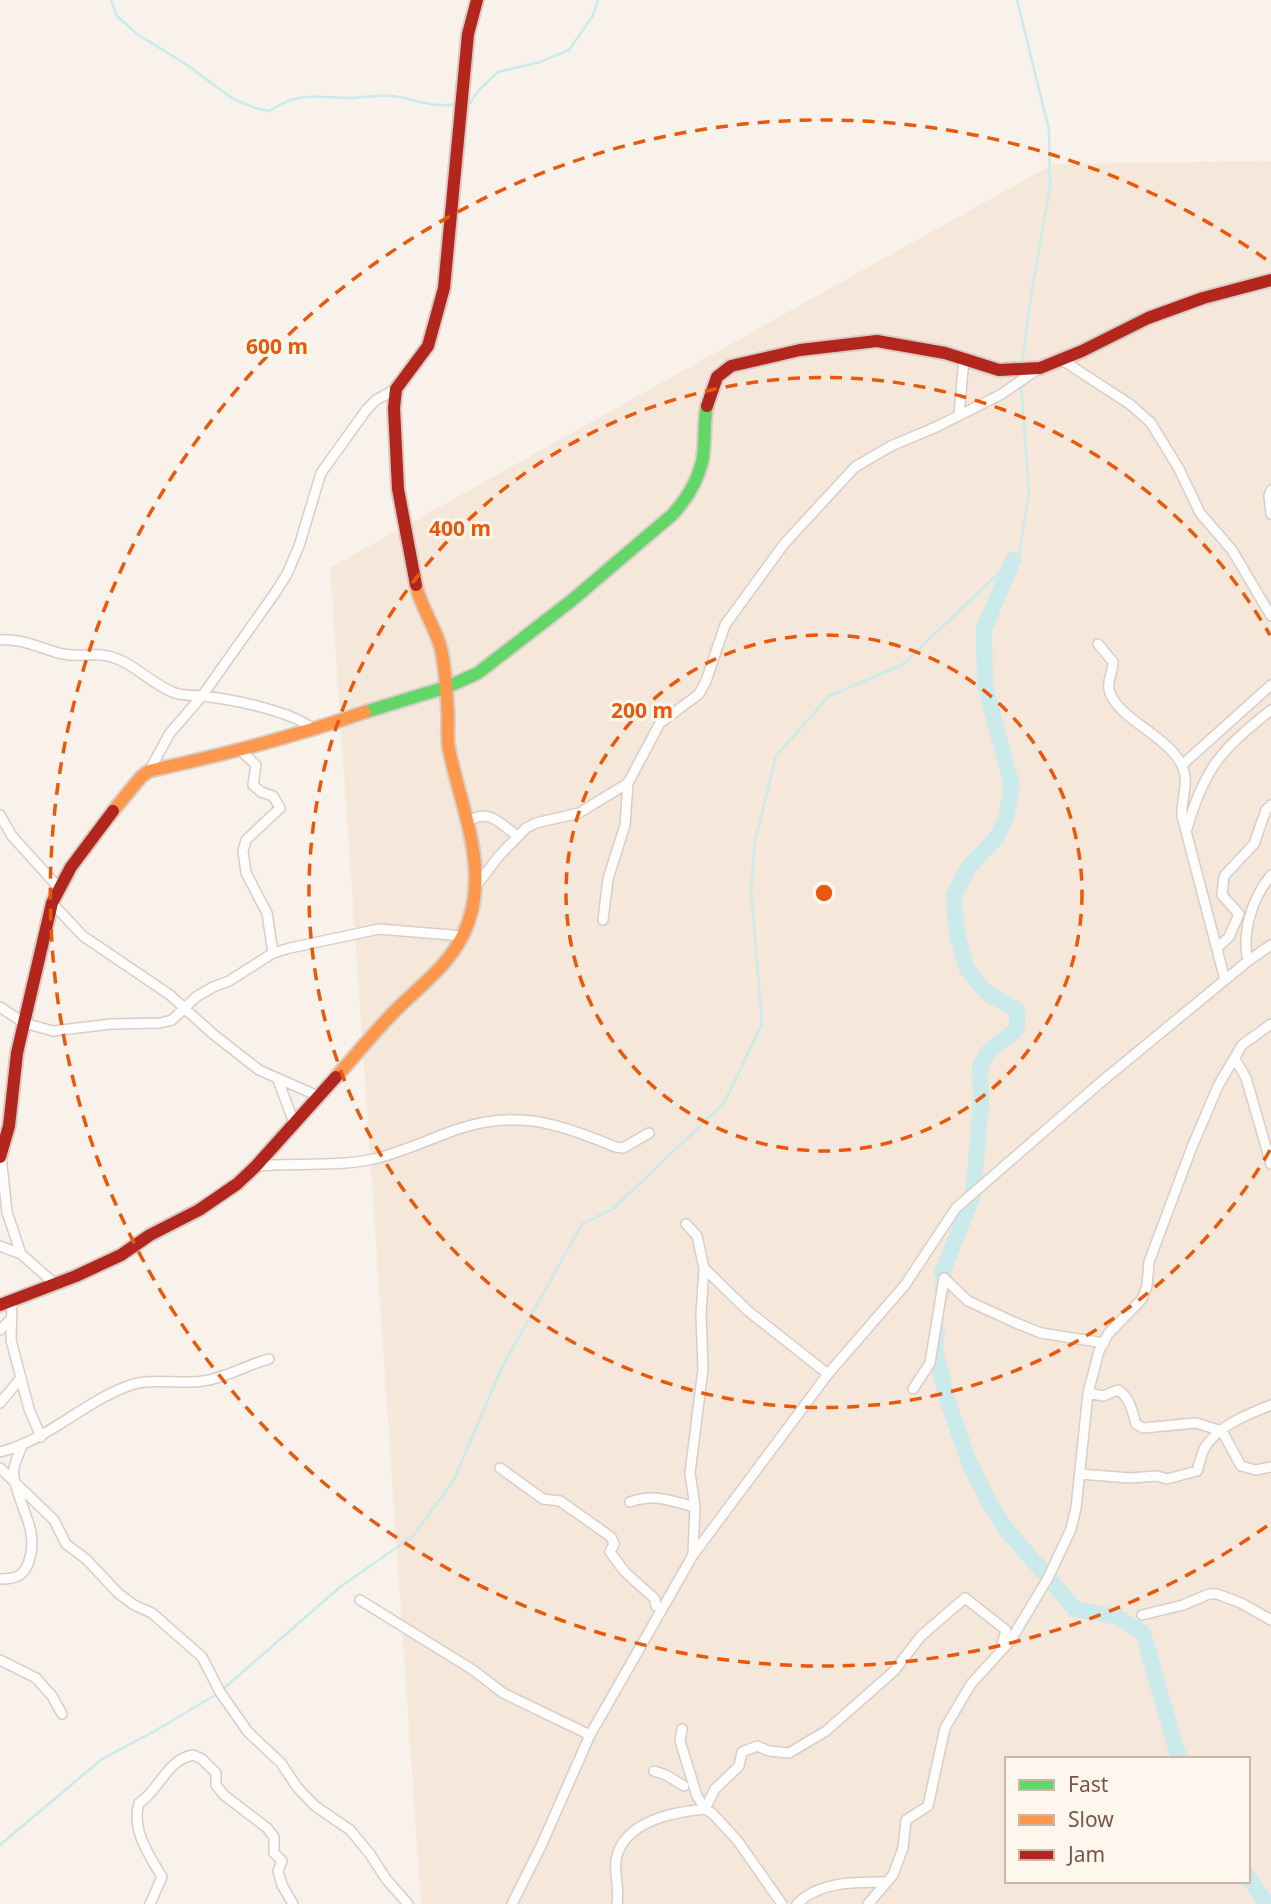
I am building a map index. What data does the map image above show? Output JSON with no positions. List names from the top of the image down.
{
  "legend": ["Fast", "Slow", "Jam"],
  "rings": ["600 m", "400 m", "200 m"]
}
